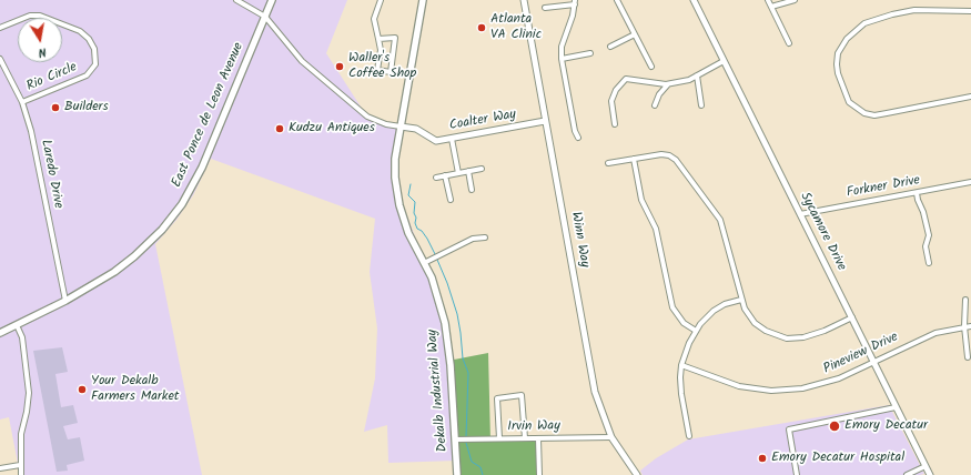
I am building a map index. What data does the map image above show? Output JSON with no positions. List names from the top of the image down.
{
  "streets": {
    "main road": ["East Ponce de Leon Avenue", "Dekalb Industrial Way"],
    "street": [
      "Rio Circle",
      "Coalter Way",
      "Laredo Drive",
      "Forkner Drive",
      "Sycamore Drive",
      "Winn Way",
      "Pineview Drive",
      "Irvin Way"
    ]
  },
  "crossings": [
    ["Rio Circle", "Laredo Drive"],
    ["East Ponce de Leon Avenue", "Laredo Drive"],
    ["Coalter Way", "Winn Way"],
    ["Coalter Way", "Dekalb Industrial Way"],
    ["Forkner Drive", "Sycamore Drive"],
    ["Sycamore Drive", "Pineview Drive"],
    ["Winn Way", "Irvin Way"],
    ["Dekalb Industrial Way", "Irvin Way"]
  ],
  "places": [
    "Atlanta VA Clinic",
    "Waller's Coffee Shop",
    "Builders",
    "Kudzu Antiques",
    "Your Dekalb Farmers Market",
    "Emory Decatur",
    "Emory Decatur Hospital"
  ],
  "north": "bottom"
}
